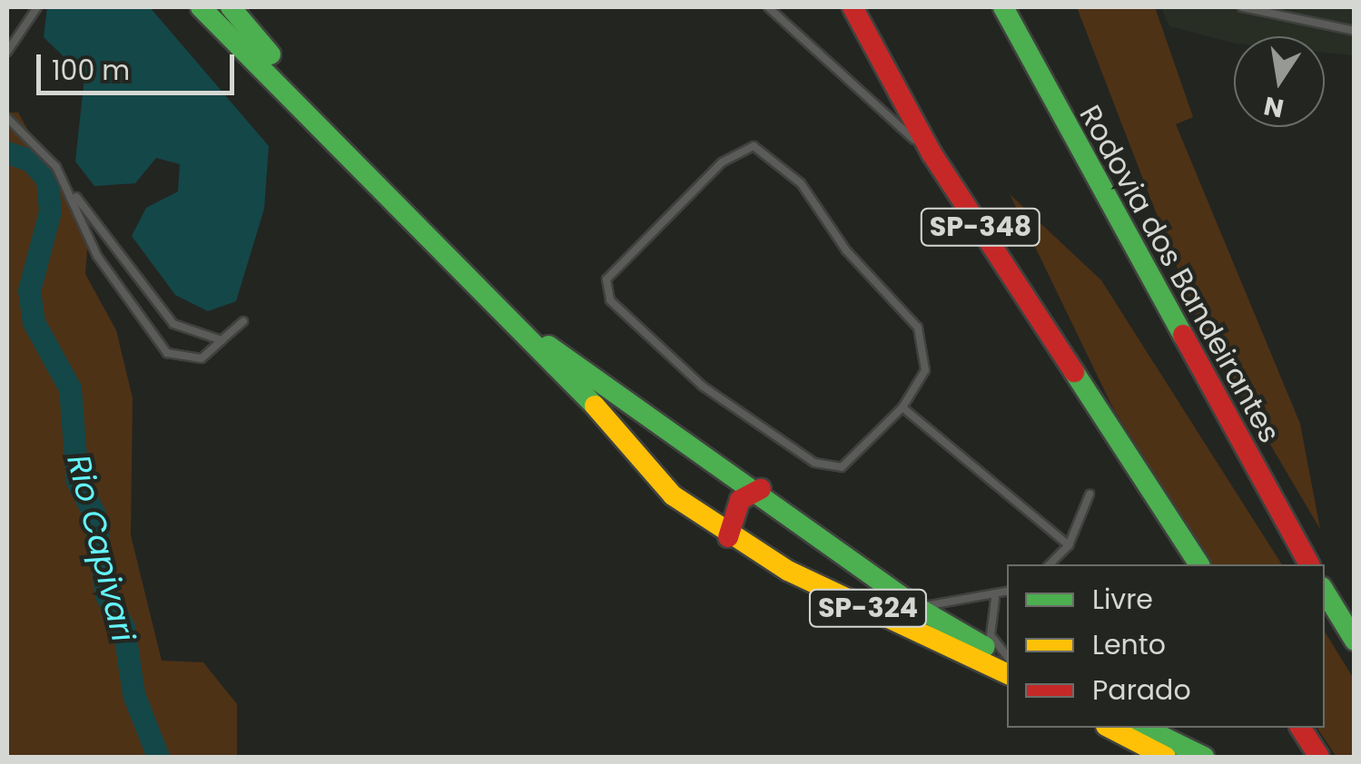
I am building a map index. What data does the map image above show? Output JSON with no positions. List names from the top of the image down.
{
  "streets": {
    "highway": ["SP-348", "Rodovia dos Bandeirantes", "SP-324"]
  },
  "water": ["Rio Capivari"],
  "legend": ["Livre", "Lento", "Parado"],
  "scale_bar": "100 m",
  "north": "bottom"
}
